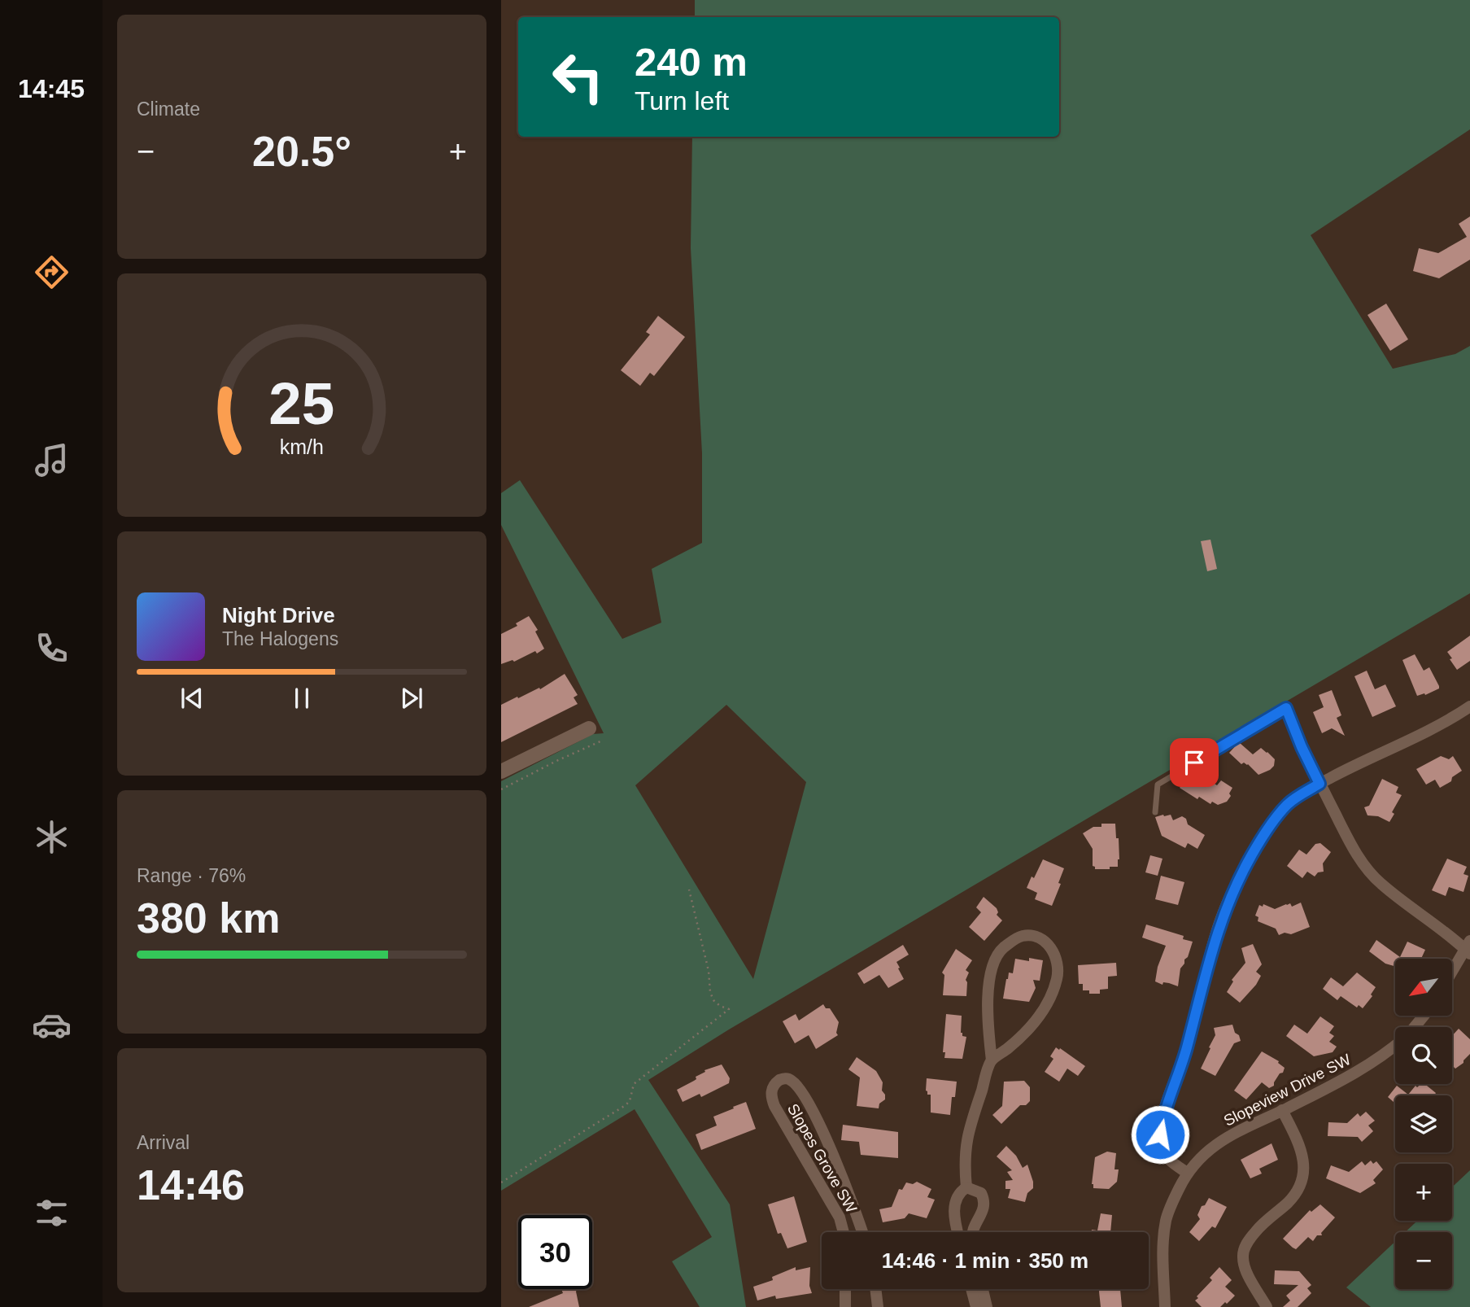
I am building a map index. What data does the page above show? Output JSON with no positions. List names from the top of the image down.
{
  "streets": {
    "street": ["Slopeview Drive SW", "Slopes Grove SW"]
  },
  "north": "bottom left",
  "page": {
    "tabs": "14:45",
    "tile": [
      "Climate",
      ["Range · 76%", "380 km"],
      ["Arrival", "14:46"]
    ],
    "turn": ["240 m", "Turn left"],
    "heat": ["−", "20.5°", "+"],
    "song": ["Night Drive", "The Halogens"],
    "map_buttons": ["+", "−"],
    "limit": "30",
    "trip": "14:46 · 1 min · 350 m",
    "gauge": ["25", "km/h"]
  }
}
